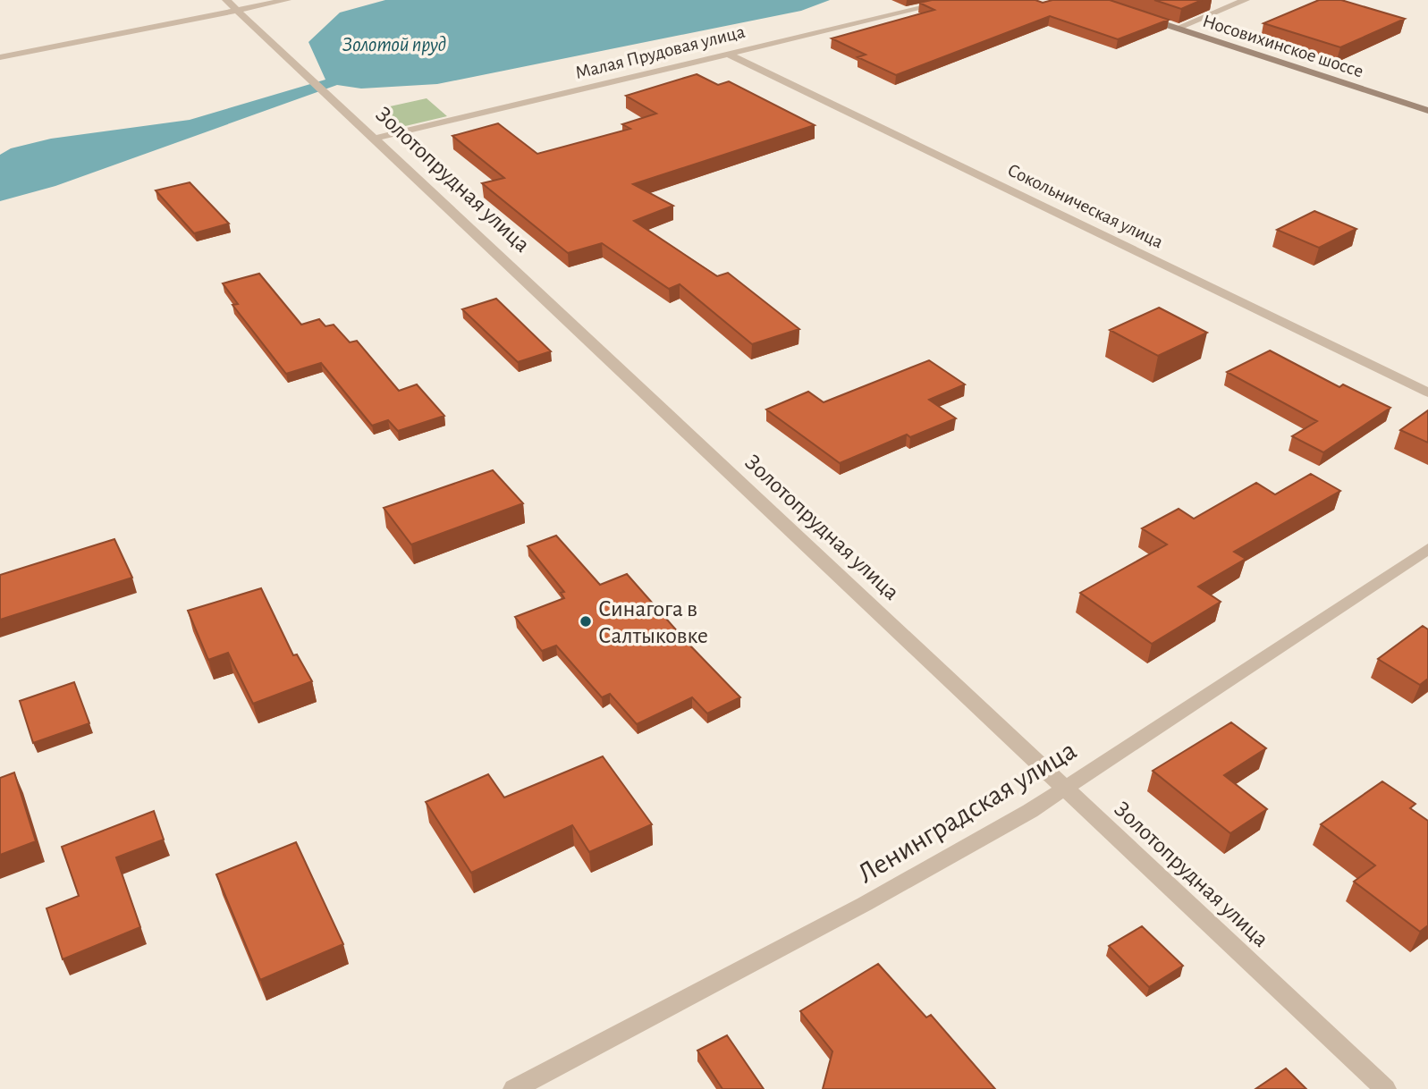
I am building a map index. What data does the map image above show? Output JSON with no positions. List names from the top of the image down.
{
  "streets": {
    "main road": ["Носовихинское шоссе"],
    "street": [
      "Малая Прудовая улица",
      "Золотопрудная улица",
      "Сокольническая улица",
      "Ленинградская улица"
    ]
  },
  "crossings": [
    ["Малая Прудовая улица", "Золотопрудная улица"],
    ["Малая Прудовая улица", "Сокольническая улица"],
    ["Золотопрудная улица", "Ленинградская улица"]
  ],
  "water": ["Золотой пруд"],
  "places": ["Синагога в Салтыковке"]
}
